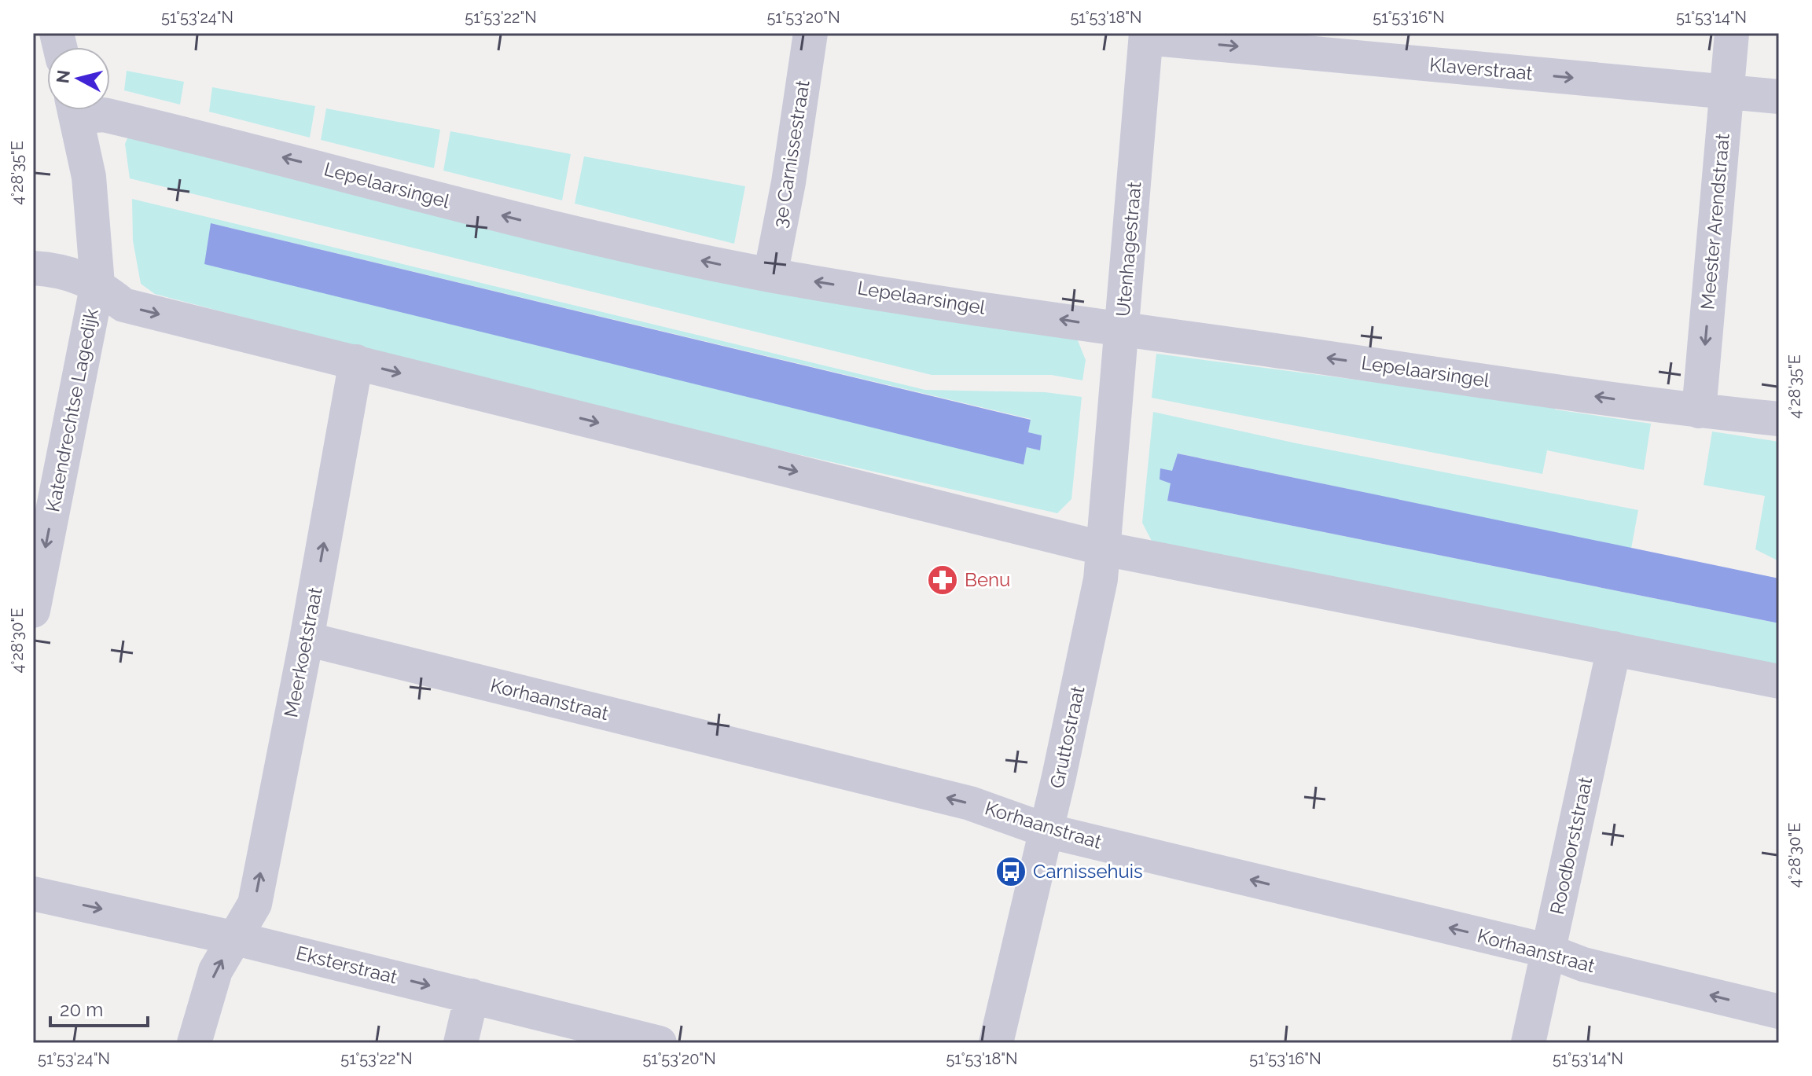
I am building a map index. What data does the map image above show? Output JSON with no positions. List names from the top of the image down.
{
  "streets": {
    "street": [
      "Klaverstraat",
      "3e Carnissestraat",
      "Lepelaarsingel",
      "Meester Arendstraat",
      "Utenhagestraat",
      "Katendrechtse Lagedijk",
      "Meerkoetstraat",
      "Korhaanstraat",
      "Gruttostraat",
      "Roodborststraat",
      "Eksterstraat"
    ]
  },
  "crossings": [
    ["Klaverstraat", "Meester Arendstraat"],
    ["Klaverstraat", "Utenhagestraat"],
    ["3e Carnissestraat", "Lepelaarsingel"],
    ["Lepelaarsingel", "Meester Arendstraat"],
    ["Lepelaarsingel", "Utenhagestraat"],
    ["Utenhagestraat", "Gruttostraat"],
    ["Meerkoetstraat", "Korhaanstraat"],
    ["Meerkoetstraat", "Eksterstraat"],
    ["Korhaanstraat", "Gruttostraat"],
    ["Korhaanstraat", "Roodborststraat"]
  ],
  "one_way": [
    "Klaverstraat",
    "Meester Arendstraat",
    "Katendrechtse Lagedijk",
    "Meerkoetstraat",
    "Eksterstraat"
  ],
  "places": {
    "pharmacy": ["Benu"],
    "bus stop": ["Carnissehuis"]
  },
  "scale_bar": "20 m",
  "north": "left",
  "coordinates": [
    "51°53'24\"N",
    "51°53'22\"N",
    "51°53'20\"N",
    "51°53'18\"N",
    "51°53'16\"N",
    "51°53'14\"N",
    "4°28'35\"E",
    "4°28'30\"E"
  ]
}
